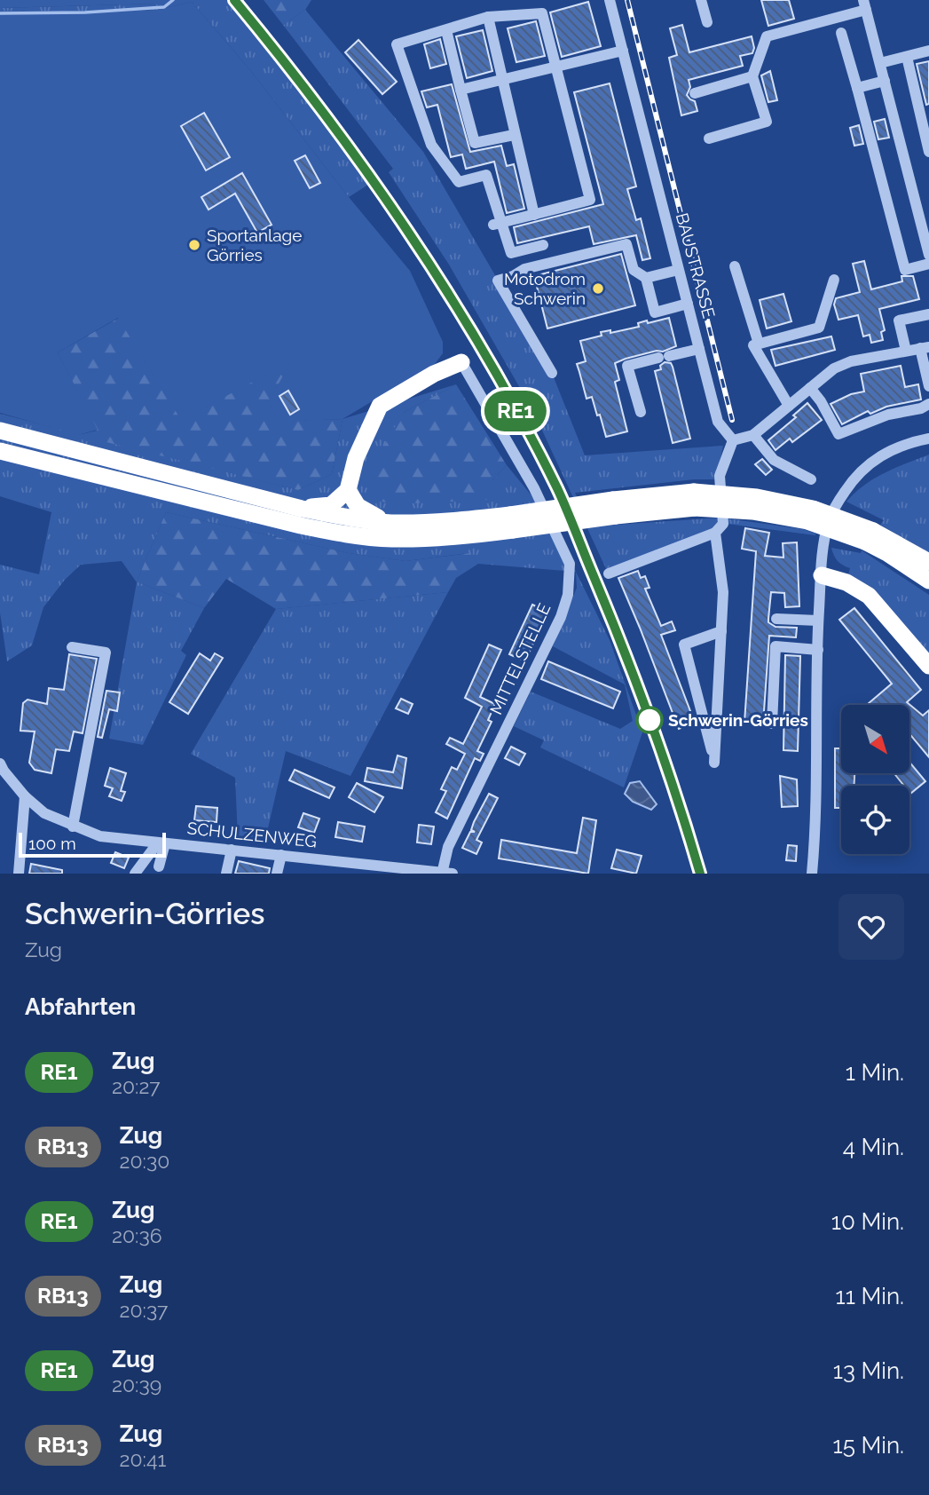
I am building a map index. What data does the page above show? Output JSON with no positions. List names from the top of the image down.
{
  "streets": {
    "street": ["BAUSTRASSE", "MITTELSTELLE", "SCHULZENWEG"]
  },
  "crossings": [
    ["MITTELSTELLE", "SCHULZENWEG"]
  ],
  "places": ["Sportanlage Görries", "Motodrom Schwerin", "Schwerin-Görries"],
  "scale_bar": "100 m",
  "north": "bottom right",
  "page": {
    "on_map": "RE1",
    "scale": "100 m",
    "heading": [
      ["Schwerin-Görries", "Zug"],
      "Abfahrten"
    ],
    "list": [
      {
        "mark": "RE1",
        "name": "Zug",
        "note": "20:27",
        "value": "1 Min."
      },
      {
        "mark": "RB13",
        "name": "Zug",
        "note": "20:30",
        "value": "4 Min."
      },
      {
        "mark": "RE1",
        "name": "Zug",
        "note": "20:36",
        "value": "10 Min."
      },
      {
        "mark": "RB13",
        "name": "Zug",
        "note": "20:37",
        "value": "11 Min."
      },
      {
        "mark": "RE1",
        "name": "Zug",
        "note": "20:39",
        "value": "13 Min."
      },
      {
        "mark": "RB13",
        "name": "Zug",
        "note": "20:41",
        "value": "15 Min."
      }
    ]
  }
}
